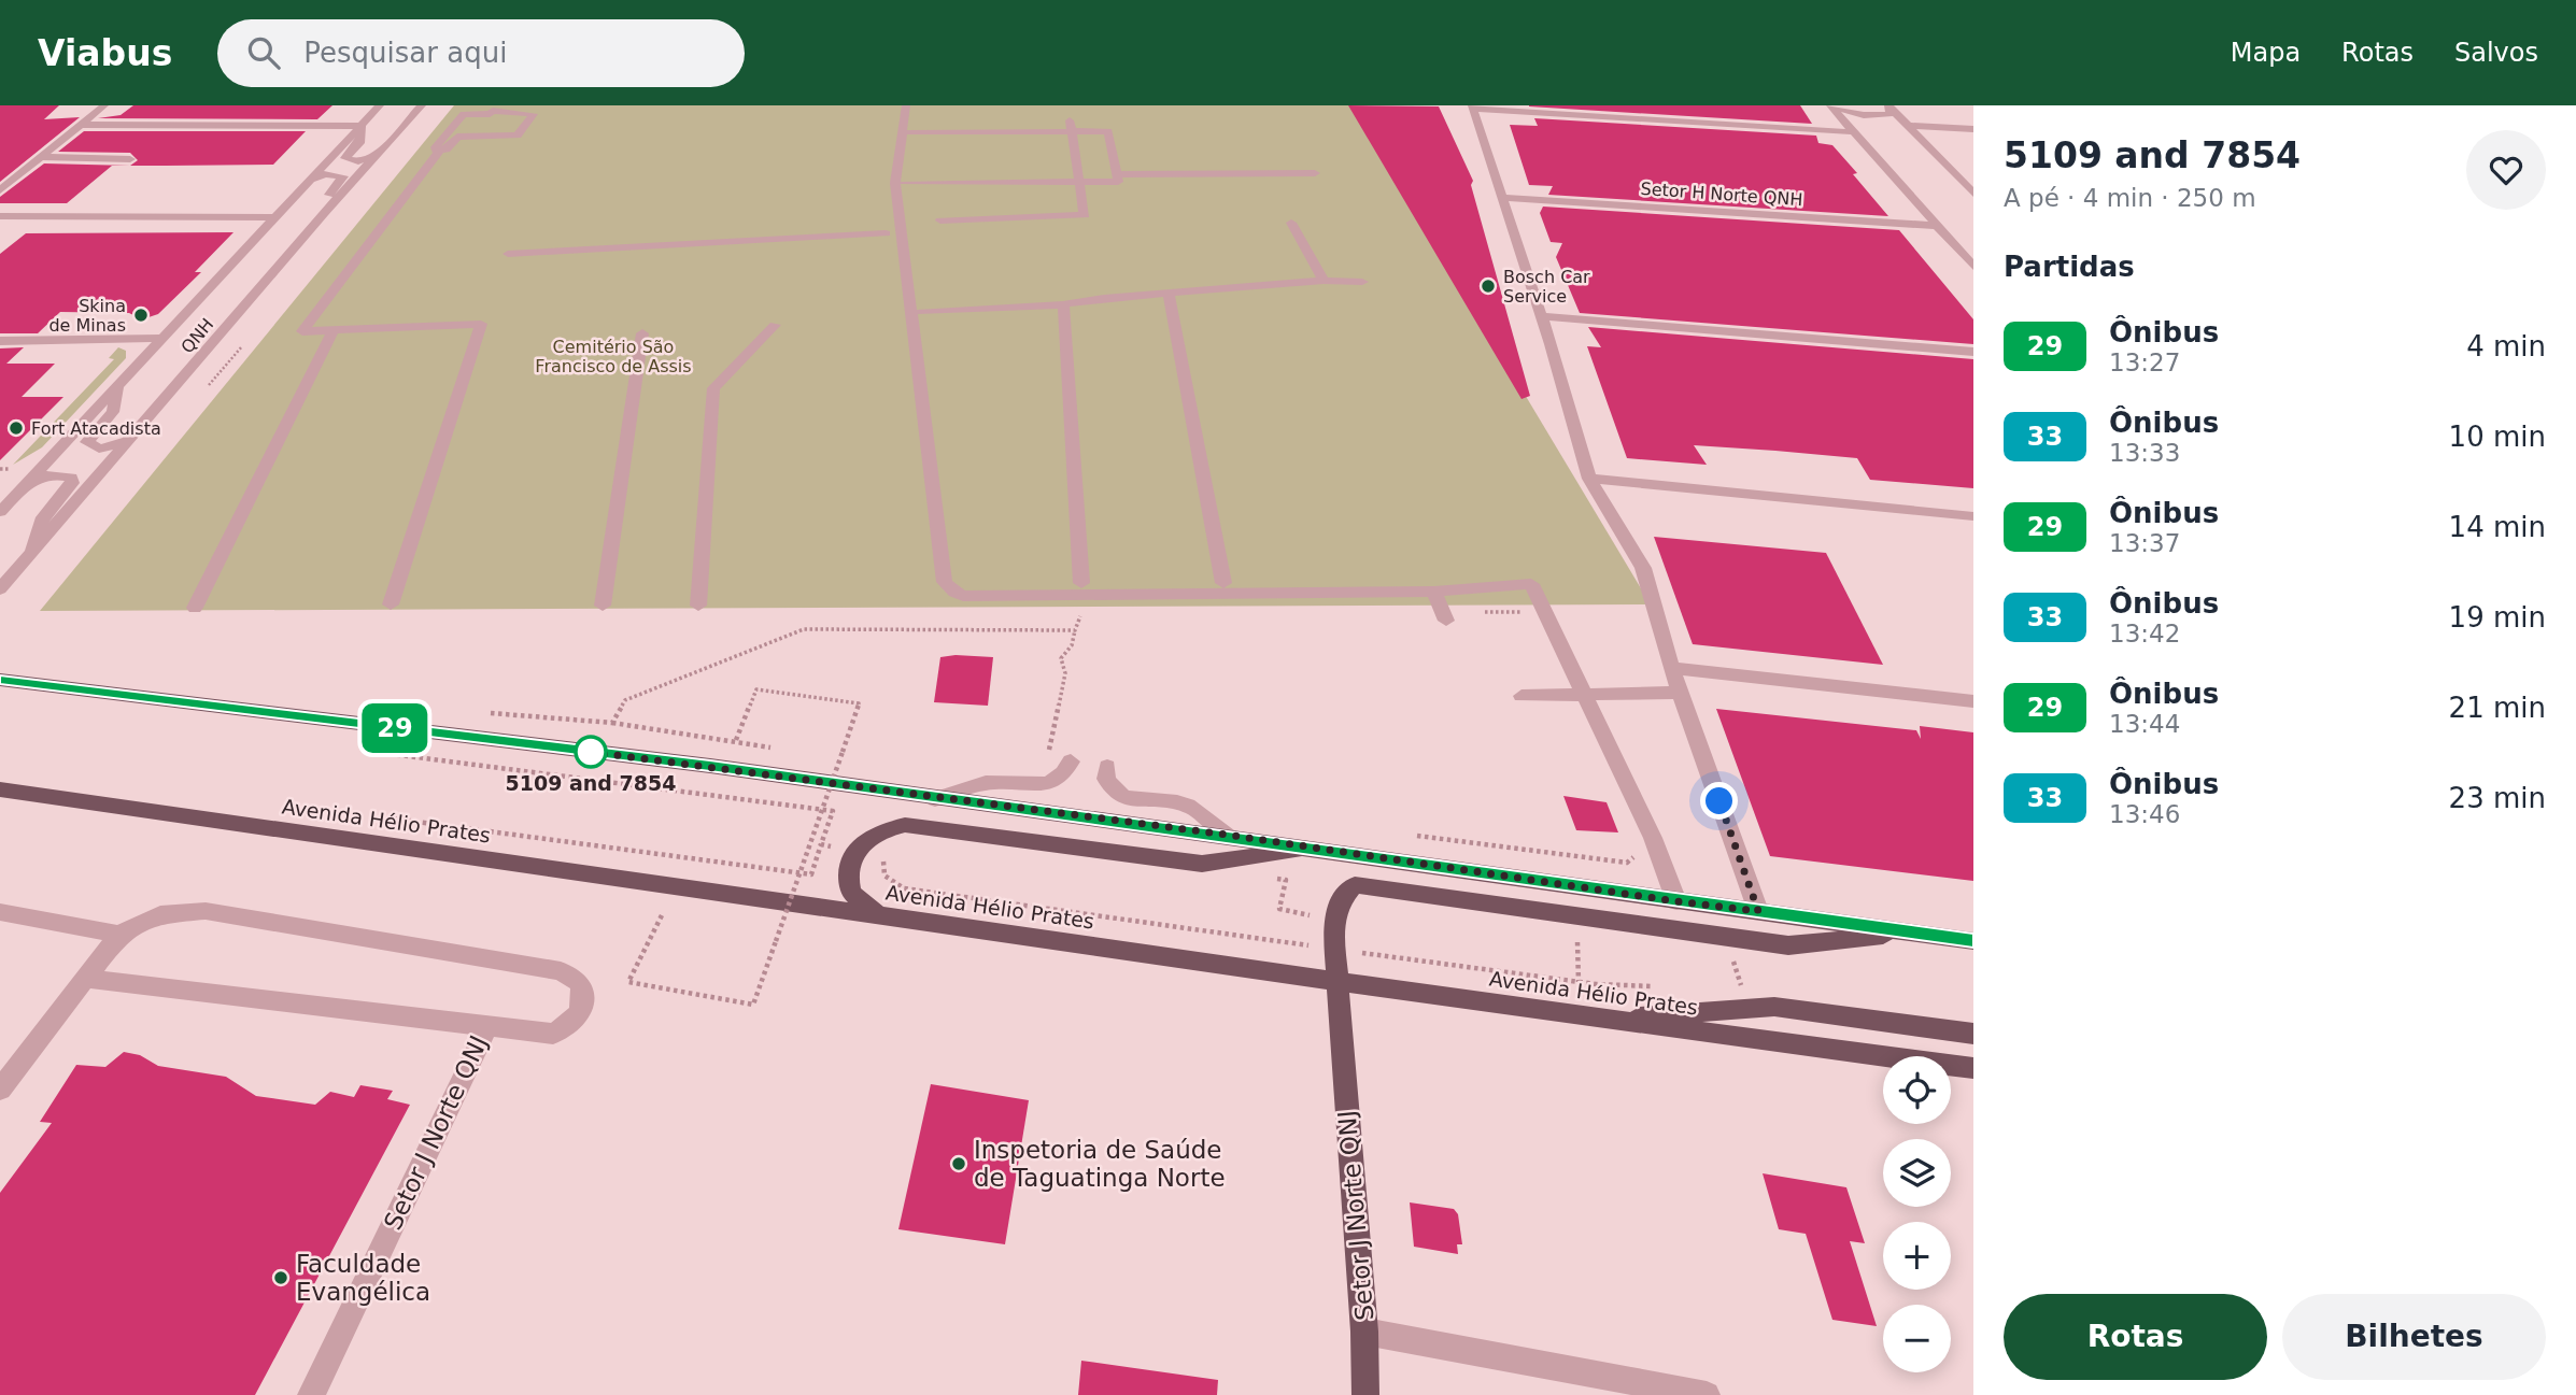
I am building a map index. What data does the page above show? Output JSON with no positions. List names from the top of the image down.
{
  "streets": {
    "main road": ["Avenida Hélio Prates", "Setor J Norte QNJ"],
    "street": ["Setor H Norte QNH", "QNH"]
  },
  "crossings": [
    ["Avenida Hélio Prates", "Setor J Norte QNJ"]
  ],
  "parks": ["Cemitério São Francisco de Assis"],
  "places": [
    "Bosch Car Service",
    "Skina de Minas",
    "Fort Atacadista",
    "5109 and 7854",
    "Inspetoria de Saúde de Taguatinga Norte",
    "Faculdade Evangélica"
  ],
  "lines": ["bus line 29"],
  "page": {
    "header": "Viabus",
    "search": "Pesquisar aqui",
    "nav": ["Mapa", "Rotas", "Salvos"],
    "on_map": "29",
    "heading": [
      ["5109 and 7854", "A pé · 4 min · 250 m"],
      "Partidas"
    ],
    "list": [
      {
        "mark": "29",
        "name": "Ônibus",
        "note": "13:27",
        "value": "4 min"
      },
      {
        "mark": "33",
        "name": "Ônibus",
        "note": "13:33",
        "value": "10 min"
      },
      {
        "mark": "29",
        "name": "Ônibus",
        "note": "13:37",
        "value": "14 min"
      },
      {
        "mark": "33",
        "name": "Ônibus",
        "note": "13:42",
        "value": "19 min"
      },
      {
        "mark": "29",
        "name": "Ônibus",
        "note": "13:44",
        "value": "21 min"
      },
      {
        "mark": "33",
        "name": "Ônibus",
        "note": "13:46",
        "value": "23 min"
      }
    ],
    "map_buttons": ["+", "−"],
    "buttons": ["Rotas", "Bilhetes"]
  }
}
